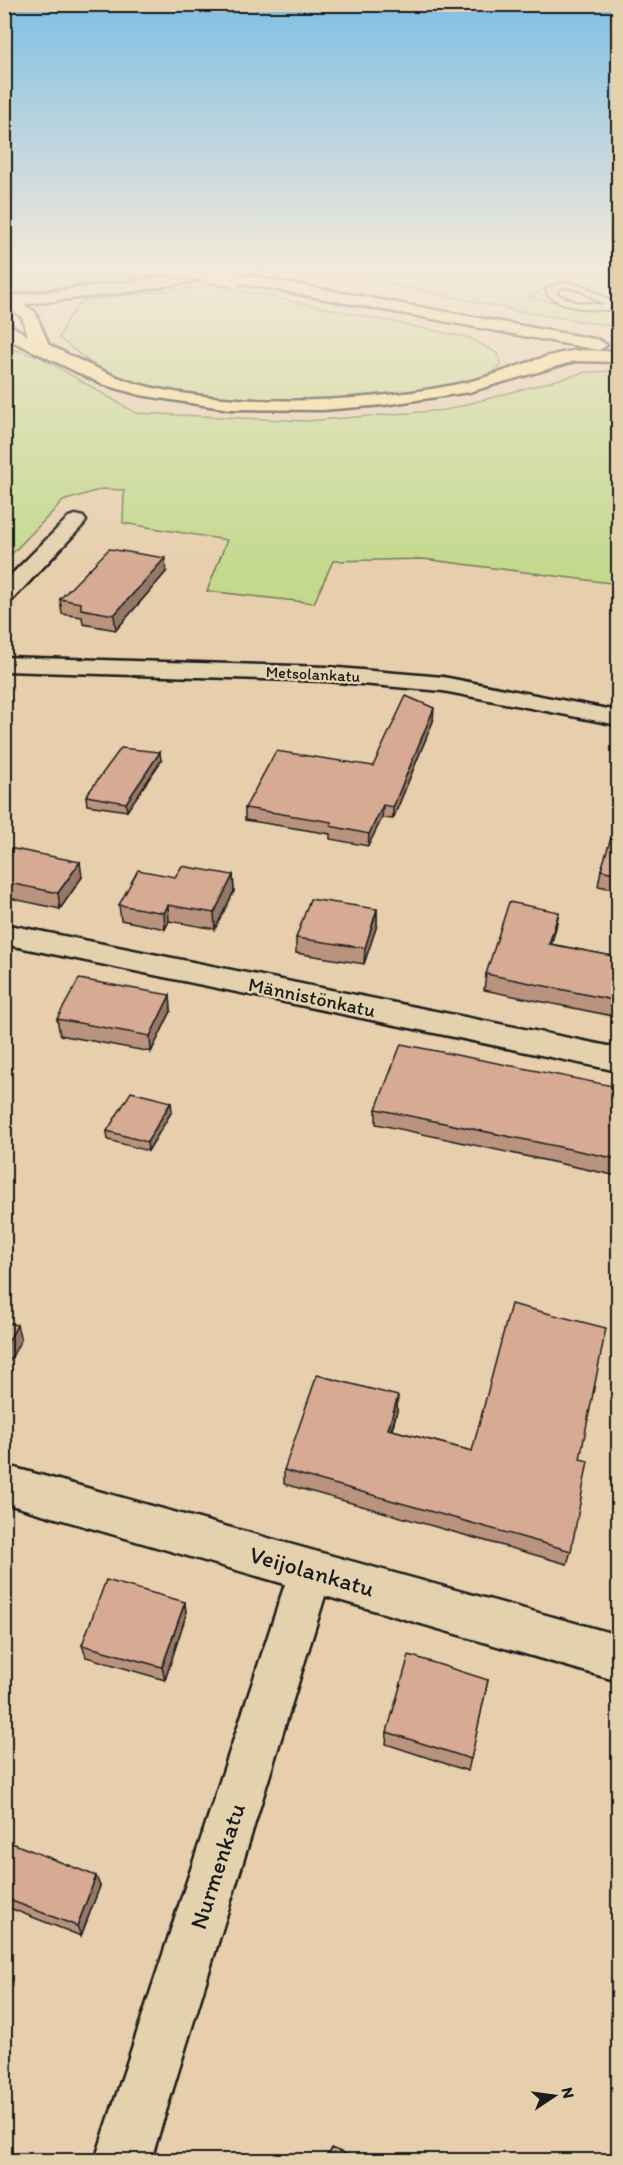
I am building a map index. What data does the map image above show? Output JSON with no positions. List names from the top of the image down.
{
  "streets": {
    "street": [
      "Metsolankatu",
      "Männistönkatu",
      "Veijolankatu",
      "Nurmenkatu"
    ]
  },
  "crossings": [
    ["Veijolankatu", "Nurmenkatu"]
  ],
  "north": "right"
}
